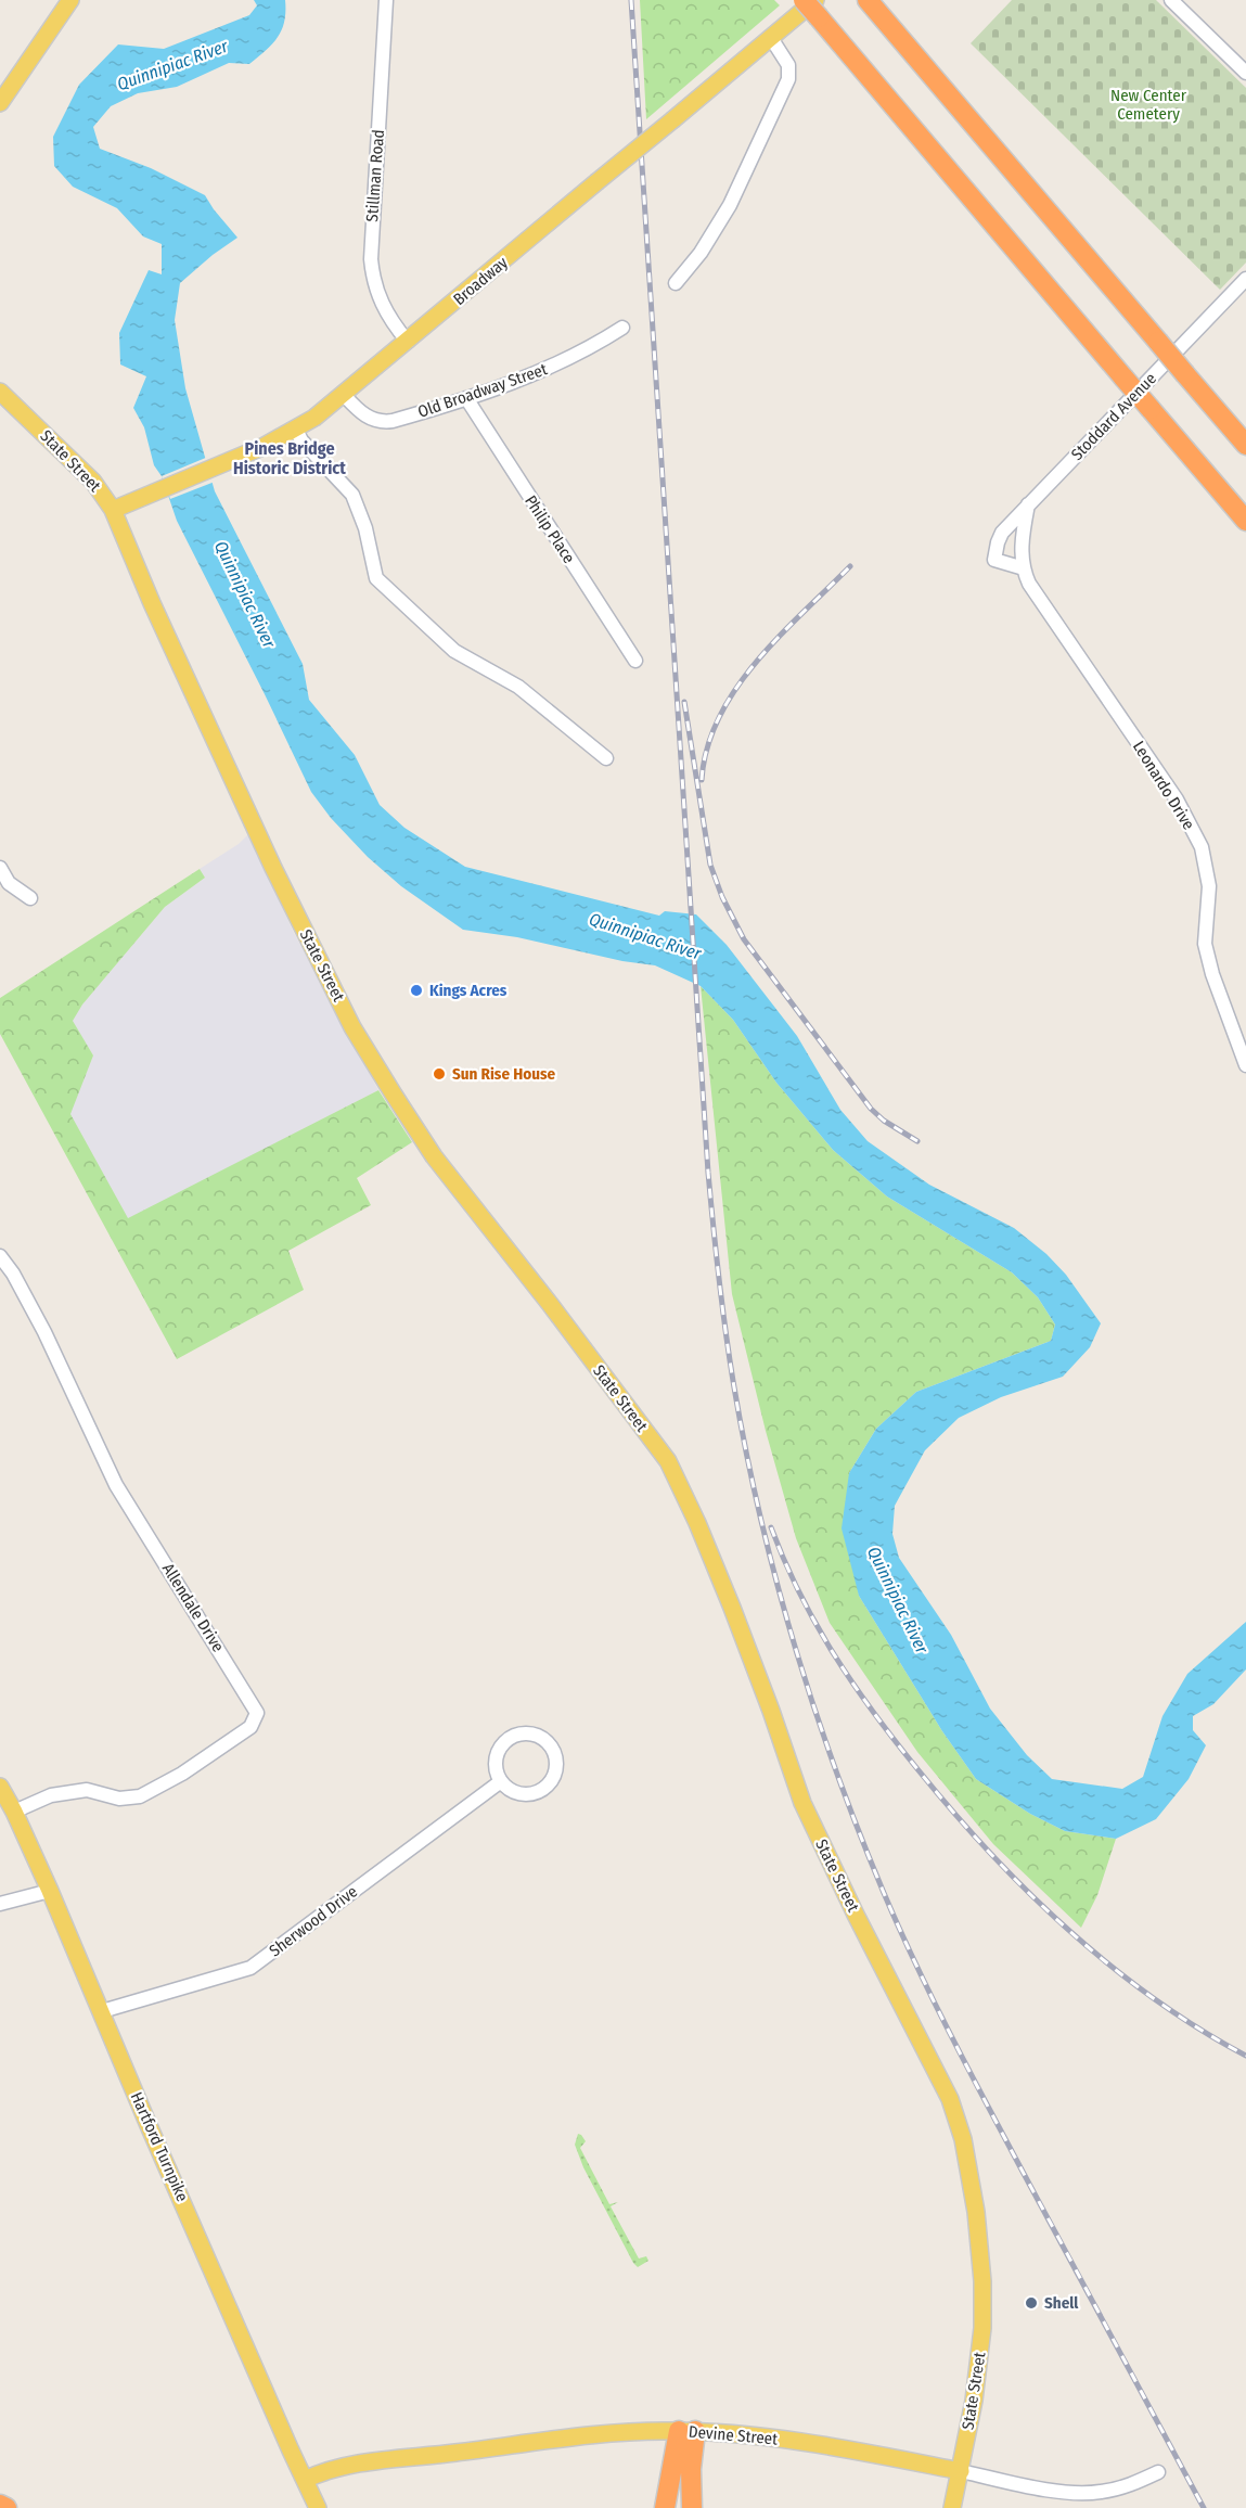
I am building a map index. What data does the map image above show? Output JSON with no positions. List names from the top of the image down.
{
  "streets": {
    "main road": [
      "Broadway",
      "State Street",
      "Hartford Turnpike",
      "Devine Street"
    ],
    "street": [
      "Stillman Road",
      "Old Broadway Street",
      "Stoddard Avenue",
      "Philip Place",
      "Leonardo Drive",
      "Allendale Drive",
      "Sherwood Drive"
    ]
  },
  "crossings": [
    ["Stillman Road", "Broadway"],
    ["Broadway", "Old Broadway Street"],
    ["Broadway", "State Street"],
    ["Old Broadway Street", "Philip Place"],
    ["Stoddard Avenue", "Leonardo Drive"],
    ["State Street", "Devine Street"],
    ["Allendale Drive", "Hartford Turnpike"],
    ["Sherwood Drive", "Hartford Turnpike"],
    ["Hartford Turnpike", "Devine Street"]
  ],
  "districts": ["Pines Bridge Historic District"],
  "water": ["Quinnipiac River"],
  "parks": ["New Center Cemetery"],
  "places": ["Kings Acres", "Sun Rise House", "Shell"]
}
